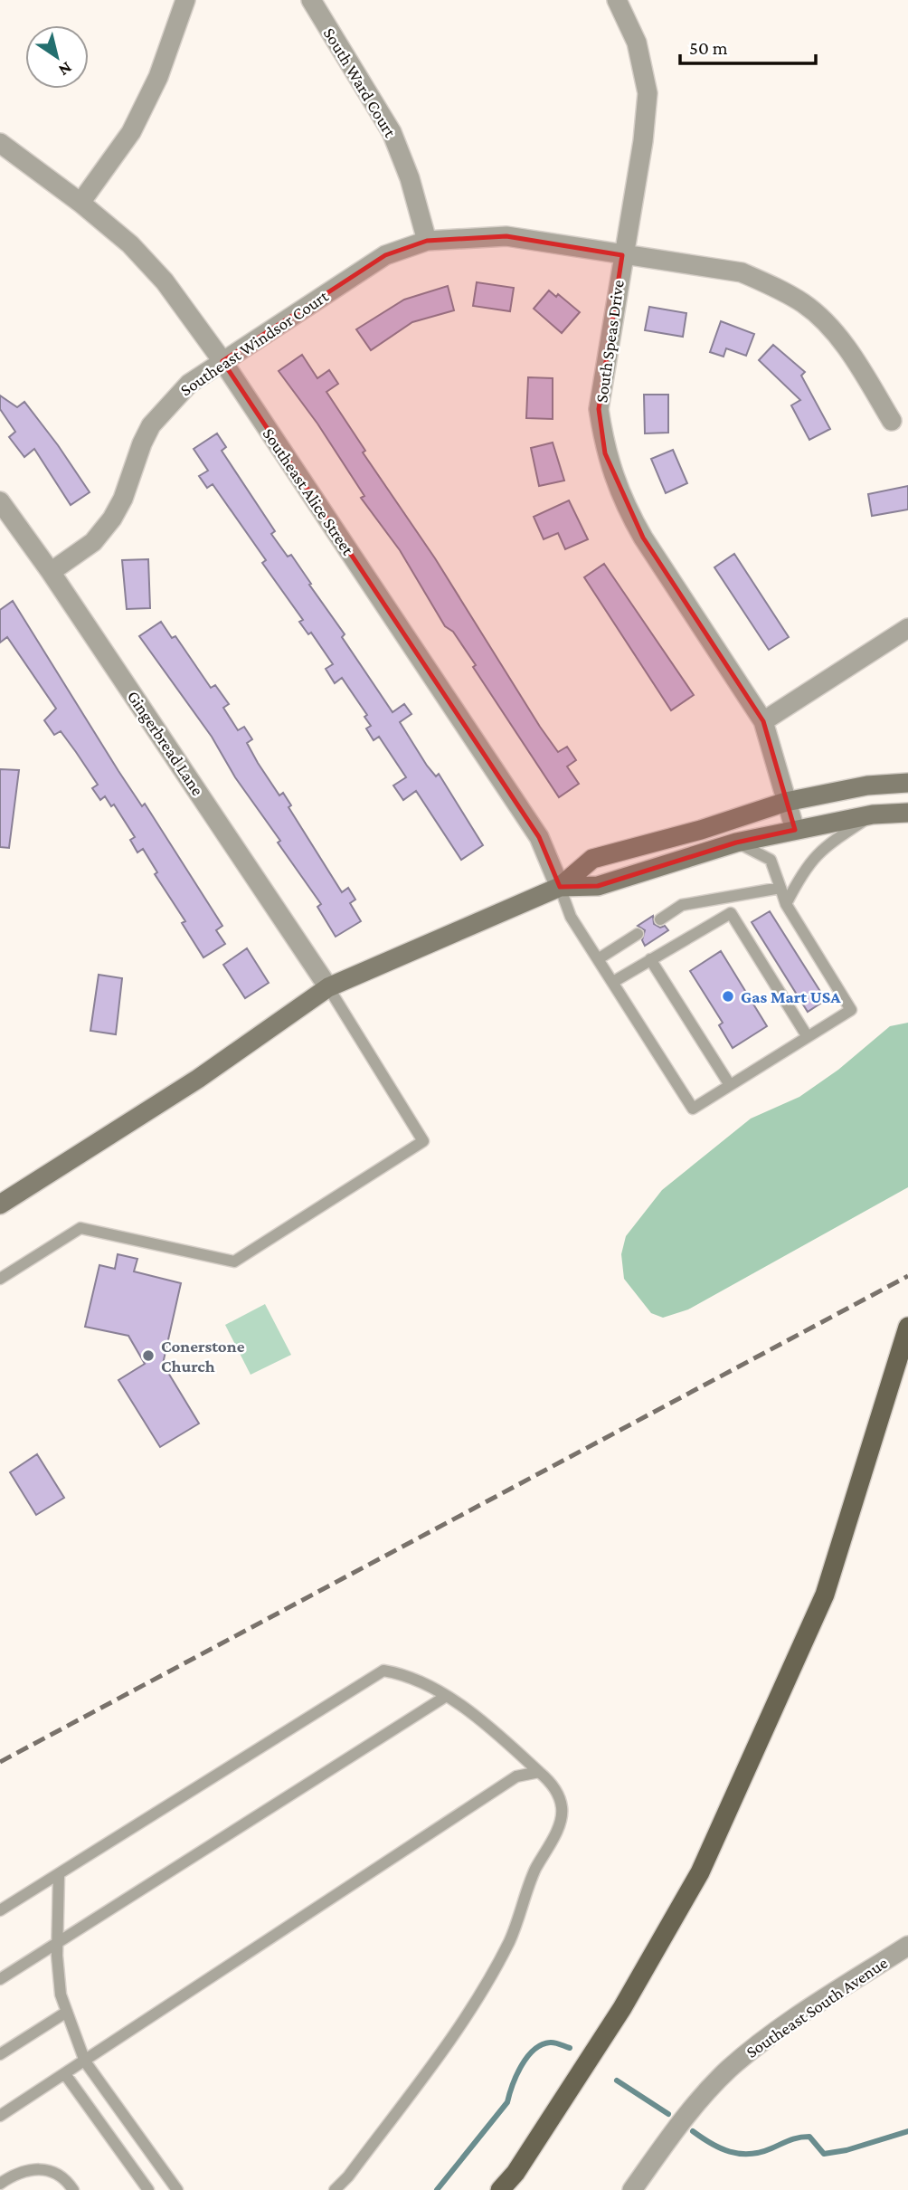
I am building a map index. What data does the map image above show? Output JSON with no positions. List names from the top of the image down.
{
  "streets": {
    "street": [
      "South Ward Court",
      "South Speas Drive",
      "Southeast Windsor Court",
      "Southeast Alice Street",
      "Gingerbread Lane",
      "Southeast South Avenue"
    ]
  },
  "crossings": [
    ["South Ward Court", "Southeast Windsor Court"],
    ["South Speas Drive", "Southeast Windsor Court"],
    ["Southeast Windsor Court", "Southeast Alice Street"],
    ["Southeast Windsor Court", "Gingerbread Lane"]
  ],
  "places": ["Gas Mart USA", "Conerstone Church"],
  "scale_bar": "50 m",
  "north": "bottom right"
}
